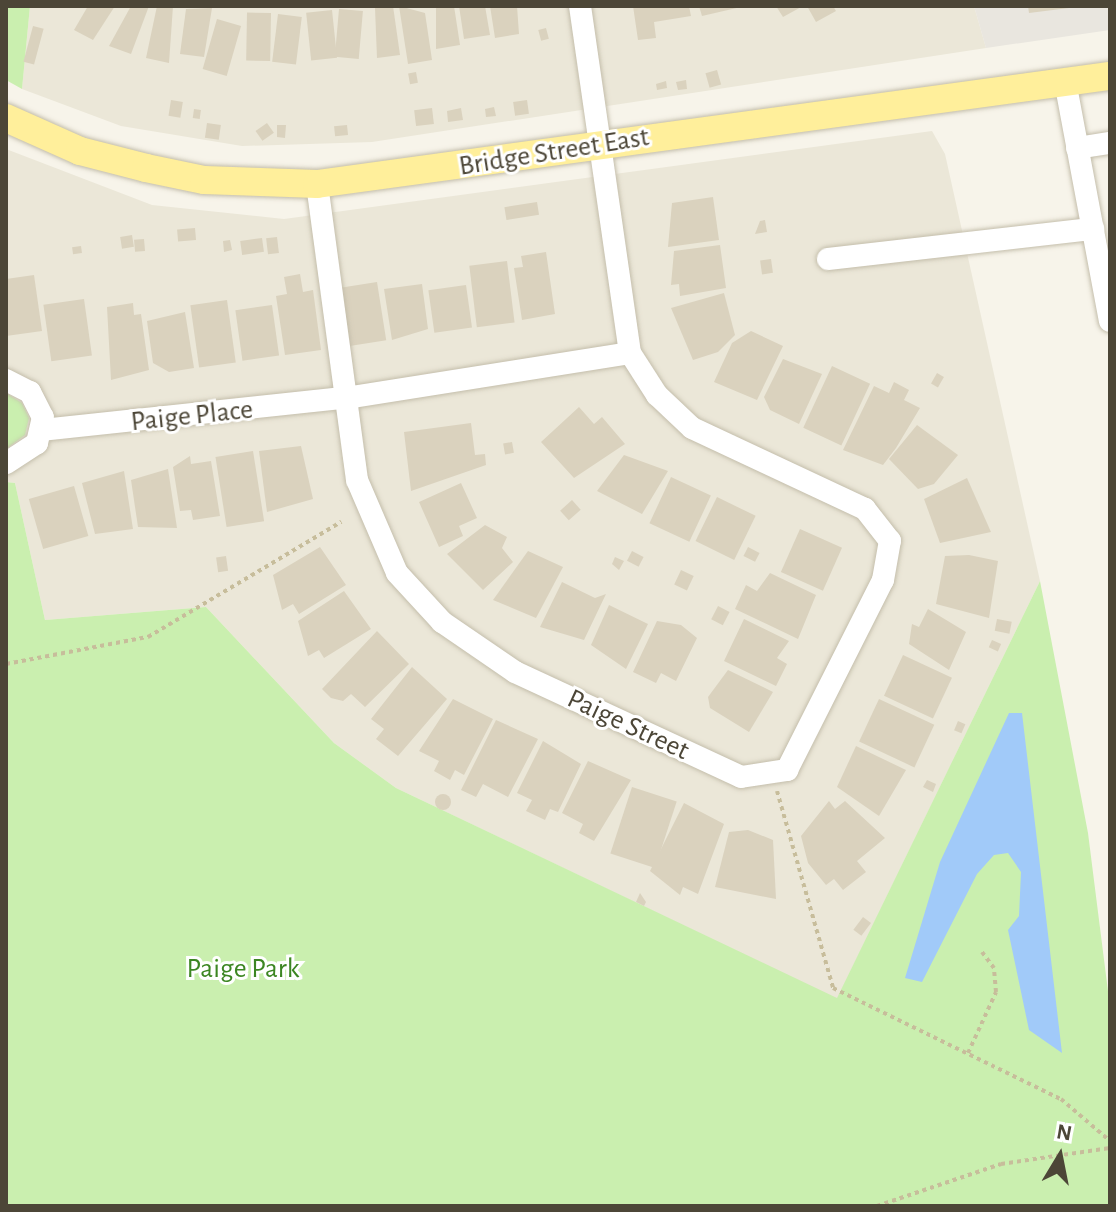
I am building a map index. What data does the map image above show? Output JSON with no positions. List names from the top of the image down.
{
  "streets": {
    "main road": ["Bridge Street East"],
    "street": ["Paige Place", "Paige Street"]
  },
  "crossings": [
    ["Bridge Street East", "Paige Street"],
    ["Paige Place", "Paige Street"]
  ],
  "parks": ["Paige Park"],
  "north": "top"
}
